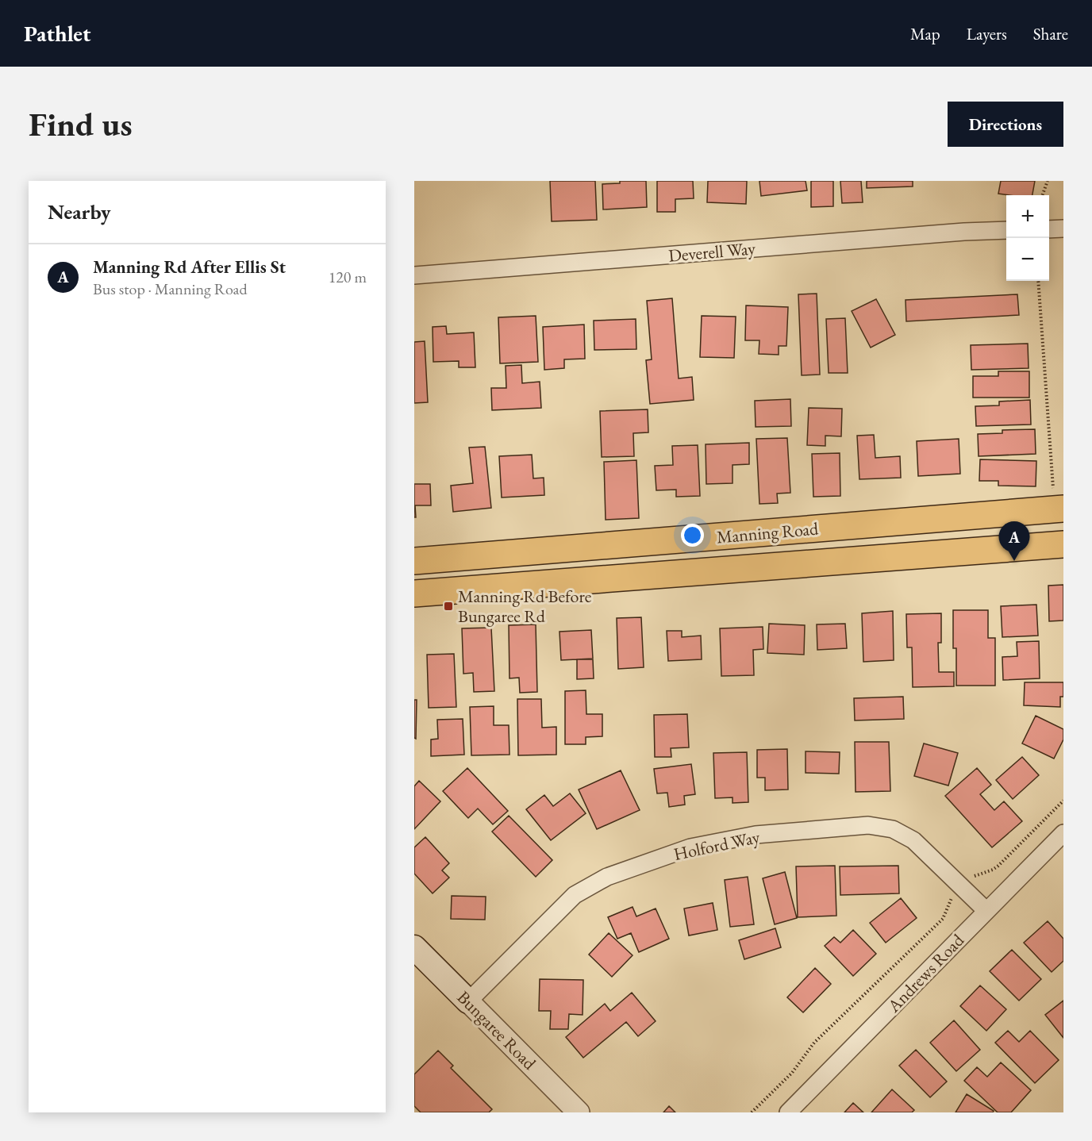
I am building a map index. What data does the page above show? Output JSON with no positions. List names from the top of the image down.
{
  "streets": {
    "main road": ["Manning Road", "Bungaree Road"],
    "street": ["Deverell Way", "Holford Way", "Andrews Road"]
  },
  "crossings": [
    ["Holford Way", "Andrews Road"],
    ["Holford Way", "Bungaree Road"]
  ],
  "places": {
    "transit": ["Manning Rd Before Bungaree Rd"]
  },
  "page": {
    "header": "Pathlet",
    "nav": ["Map", "Layers", "Share"],
    "buttons": "Directions",
    "title": "Find us",
    "heading": "Nearby",
    "map_buttons": ["+", "−"],
    "list": [
      {
        "mark": "A",
        "name": "Manning Rd After Ellis St",
        "note": "Bus stop · Manning Road",
        "value": "120 m"
      }
    ],
    "pins": "A"
  }
}
